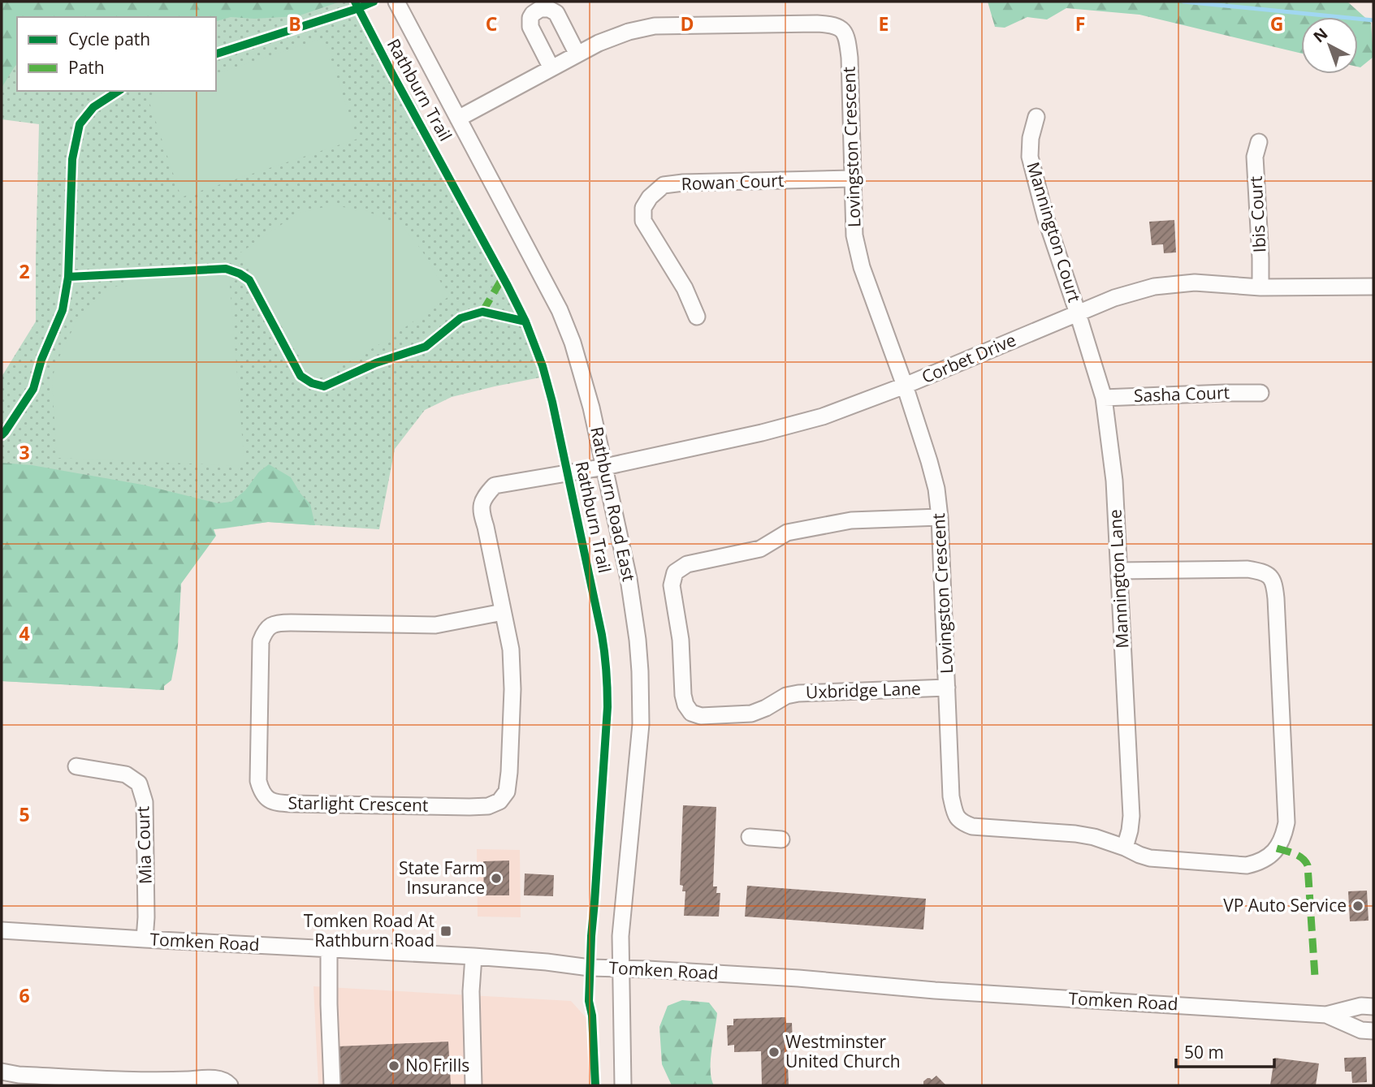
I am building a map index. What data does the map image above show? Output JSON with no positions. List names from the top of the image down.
{
  "streets": {
    "street": [
      "Lovingston Crescent",
      "Rowan Court",
      "Ibis Court",
      "Mannington Court",
      "Corbet Drive",
      "Sasha Court",
      "Rathburn Road East",
      "Mannington Lane",
      "Uxbridge Lane",
      "Starlight Crescent",
      "Mia Court",
      "Tomken Road"
    ],
    "cycle path": ["Rathburn Trail"]
  },
  "crossings": [
    ["Lovingston Crescent", "Rowan Court"],
    ["Lovingston Crescent", "Corbet Drive"],
    ["Lovingston Crescent", "Rathburn Road East"],
    ["Lovingston Crescent", "Mannington Lane"],
    ["Lovingston Crescent", "Uxbridge Lane"],
    ["Ibis Court", "Corbet Drive"],
    ["Mannington Court", "Corbet Drive"],
    ["Mannington Court", "Mannington Lane"],
    ["Corbet Drive", "Rathburn Road East"],
    ["Corbet Drive", "Mannington Lane"],
    ["Corbet Drive", "Starlight Crescent"],
    ["Sasha Court", "Mannington Lane"],
    ["Rathburn Road East", "Tomken Road"],
    ["Mia Court", "Tomken Road"]
  ],
  "places": {
    "other": [
      "State Farm Insurance",
      "VP Auto Service",
      "Westminster United Church",
      "No Frills"
    ],
    "transit": ["Tomken Road At Rathburn Road"]
  },
  "legend": ["Cycle path", "Path"],
  "scale_bar": "50 m",
  "north": "top left",
  "grid": {
    "columns": [
      "B",
      "C",
      "D",
      "E",
      "F",
      "G"
    ],
    "rows": [
      "2",
      "3",
      "4",
      "5",
      "6"
    ]
  }
}
